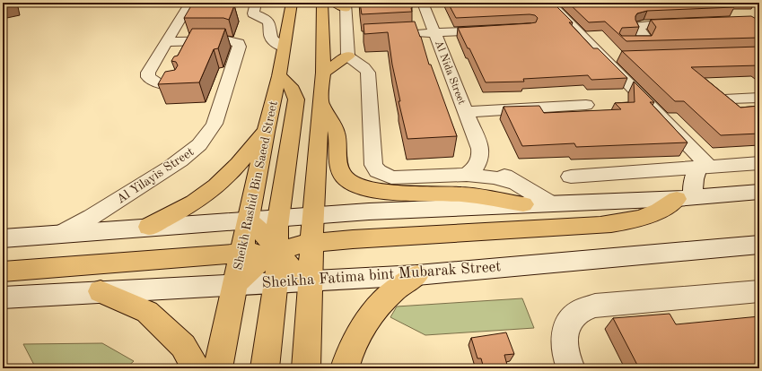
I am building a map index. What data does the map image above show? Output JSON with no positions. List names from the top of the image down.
{
  "streets": {
    "main road": ["Sheikh Rashid Bin Saeed Street"],
    "street": ["Al Nida Street", "Al Yilayis Street", "Sheikha Fatima bint Mubarak Street"]
  },
  "crossings": [
    ["Sheikh Rashid Bin Saeed Street", "Sheikha Fatima bint Mubarak Street"]
  ]
}
